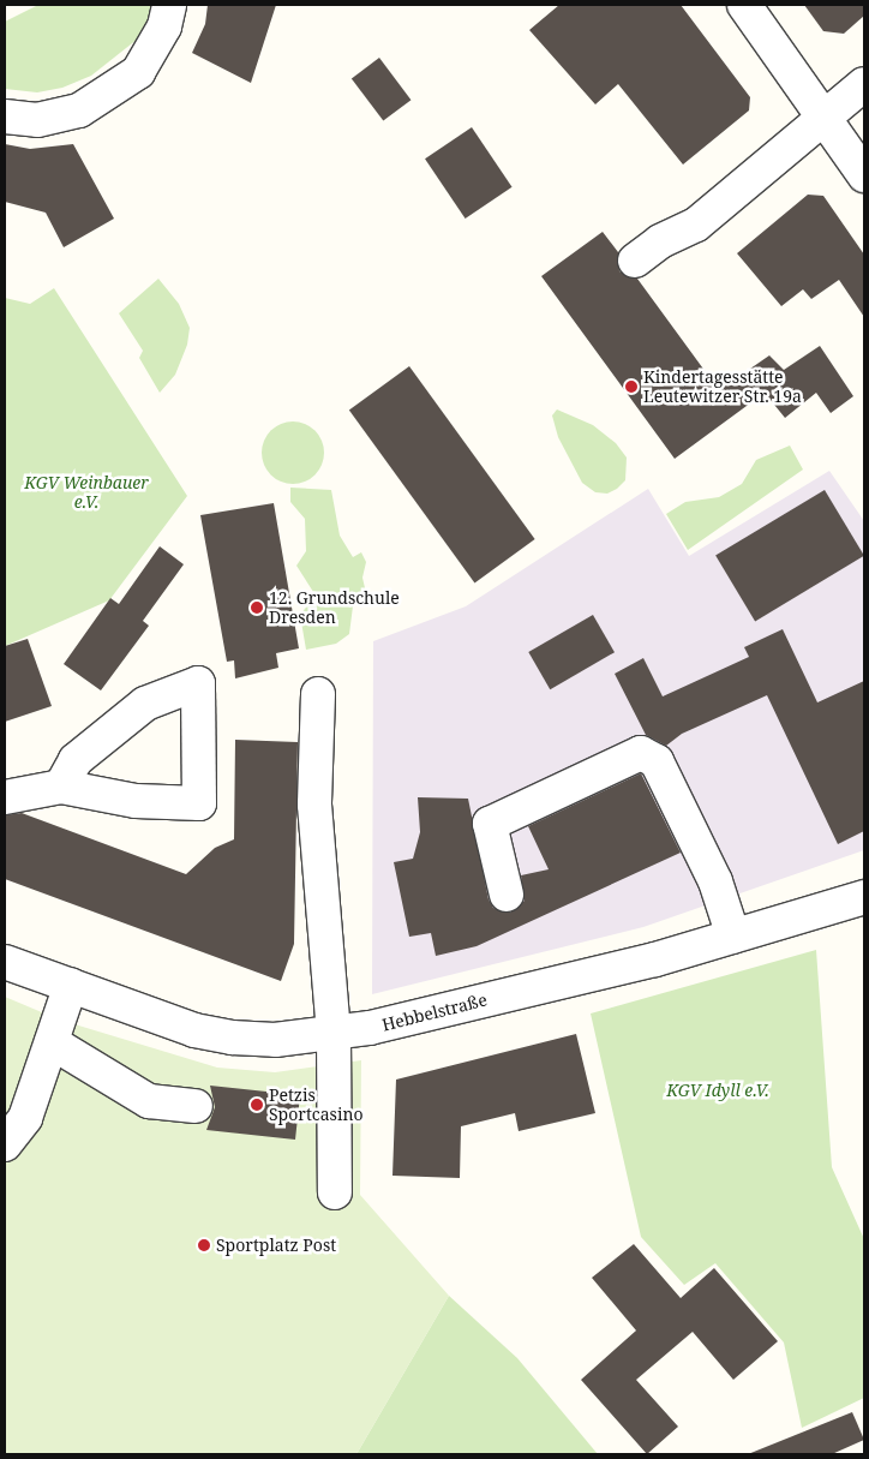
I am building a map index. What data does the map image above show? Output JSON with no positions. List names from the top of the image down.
{
  "streets": {
    "street": ["Hebbelstraße"]
  },
  "parks": ["KGV Weinbauer e.V.", "KGV Idyll e.V."],
  "places": [
    "Kindertagesstätte Leutewitzer Str. 19a",
    "12. Grundschule Dresden",
    "Petzis Sportcasino",
    "Sportplatz Post"
  ]
}
